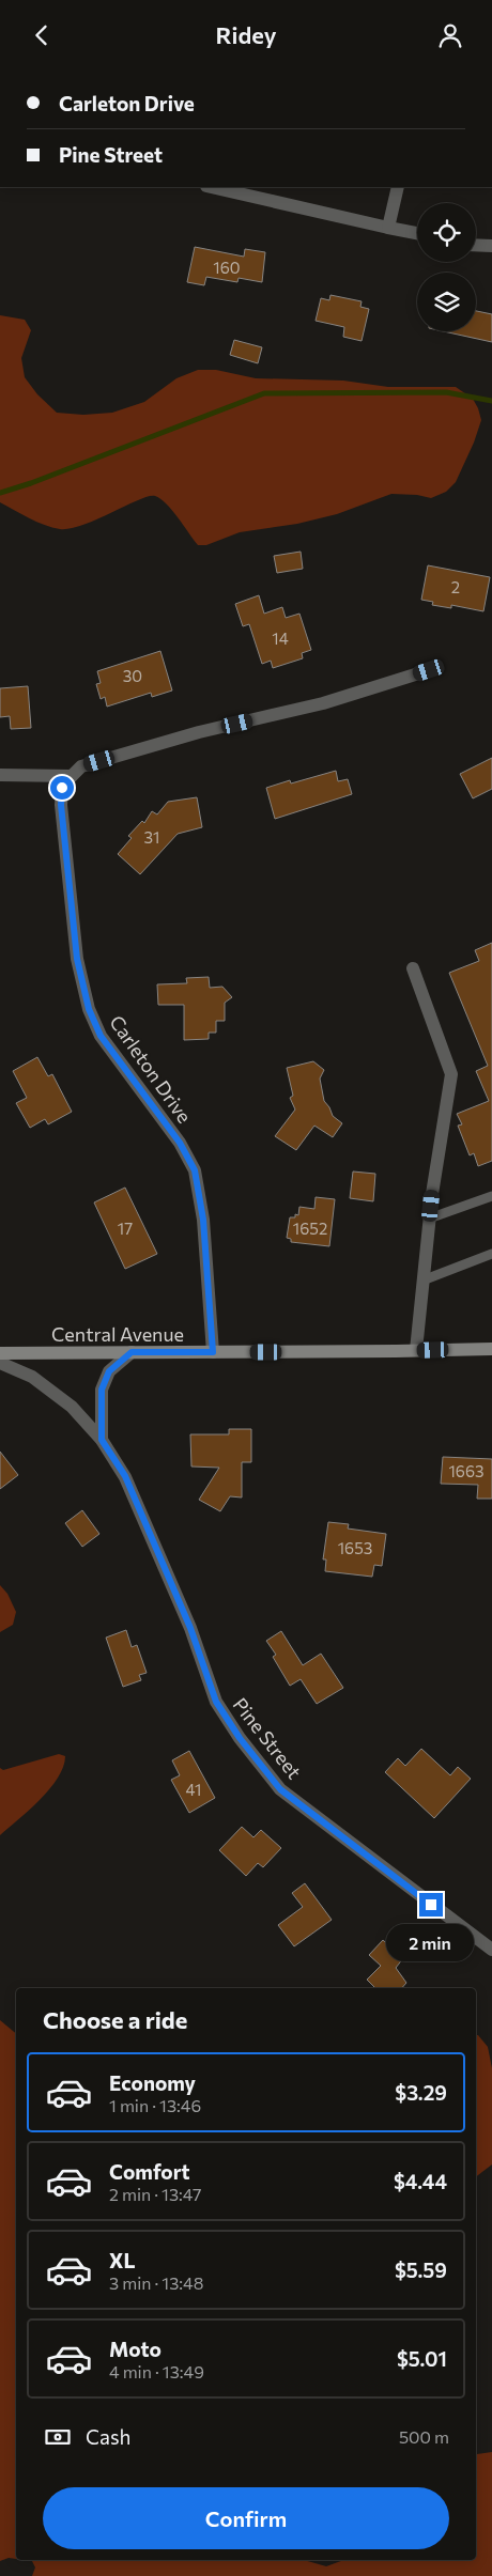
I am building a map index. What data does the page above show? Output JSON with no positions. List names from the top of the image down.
{
  "streets": {
    "main road": ["Central Avenue"],
    "street": ["Carleton Drive", "Pine Street"]
  },
  "crossings": [
    ["Carleton Drive", "Central Avenue"]
  ],
  "house_numbers": [
    "160",
    "2",
    "14",
    "30",
    "31",
    "17",
    "1652",
    "1663",
    "1653",
    "41"
  ],
  "page": {
    "header": "Ridey",
    "banner": ["Carleton Drive", "Pine Street"],
    "bubble": "2 min",
    "heading": "Choose a ride",
    "list": [
      {
        "name": "Economy",
        "note": "1 min · 13:46",
        "value": "$3.29"
      },
      {
        "name": "Comfort",
        "note": "2 min · 13:47",
        "value": "$4.44"
      },
      {
        "name": "XL",
        "note": "3 min · 13:48",
        "value": "$5.59"
      },
      {
        "name": "Moto",
        "note": "4 min · 13:49",
        "value": "$5.01"
      }
    ],
    "pay": ["Cash", "500 m"],
    "buttons": "Confirm"
  }
}
